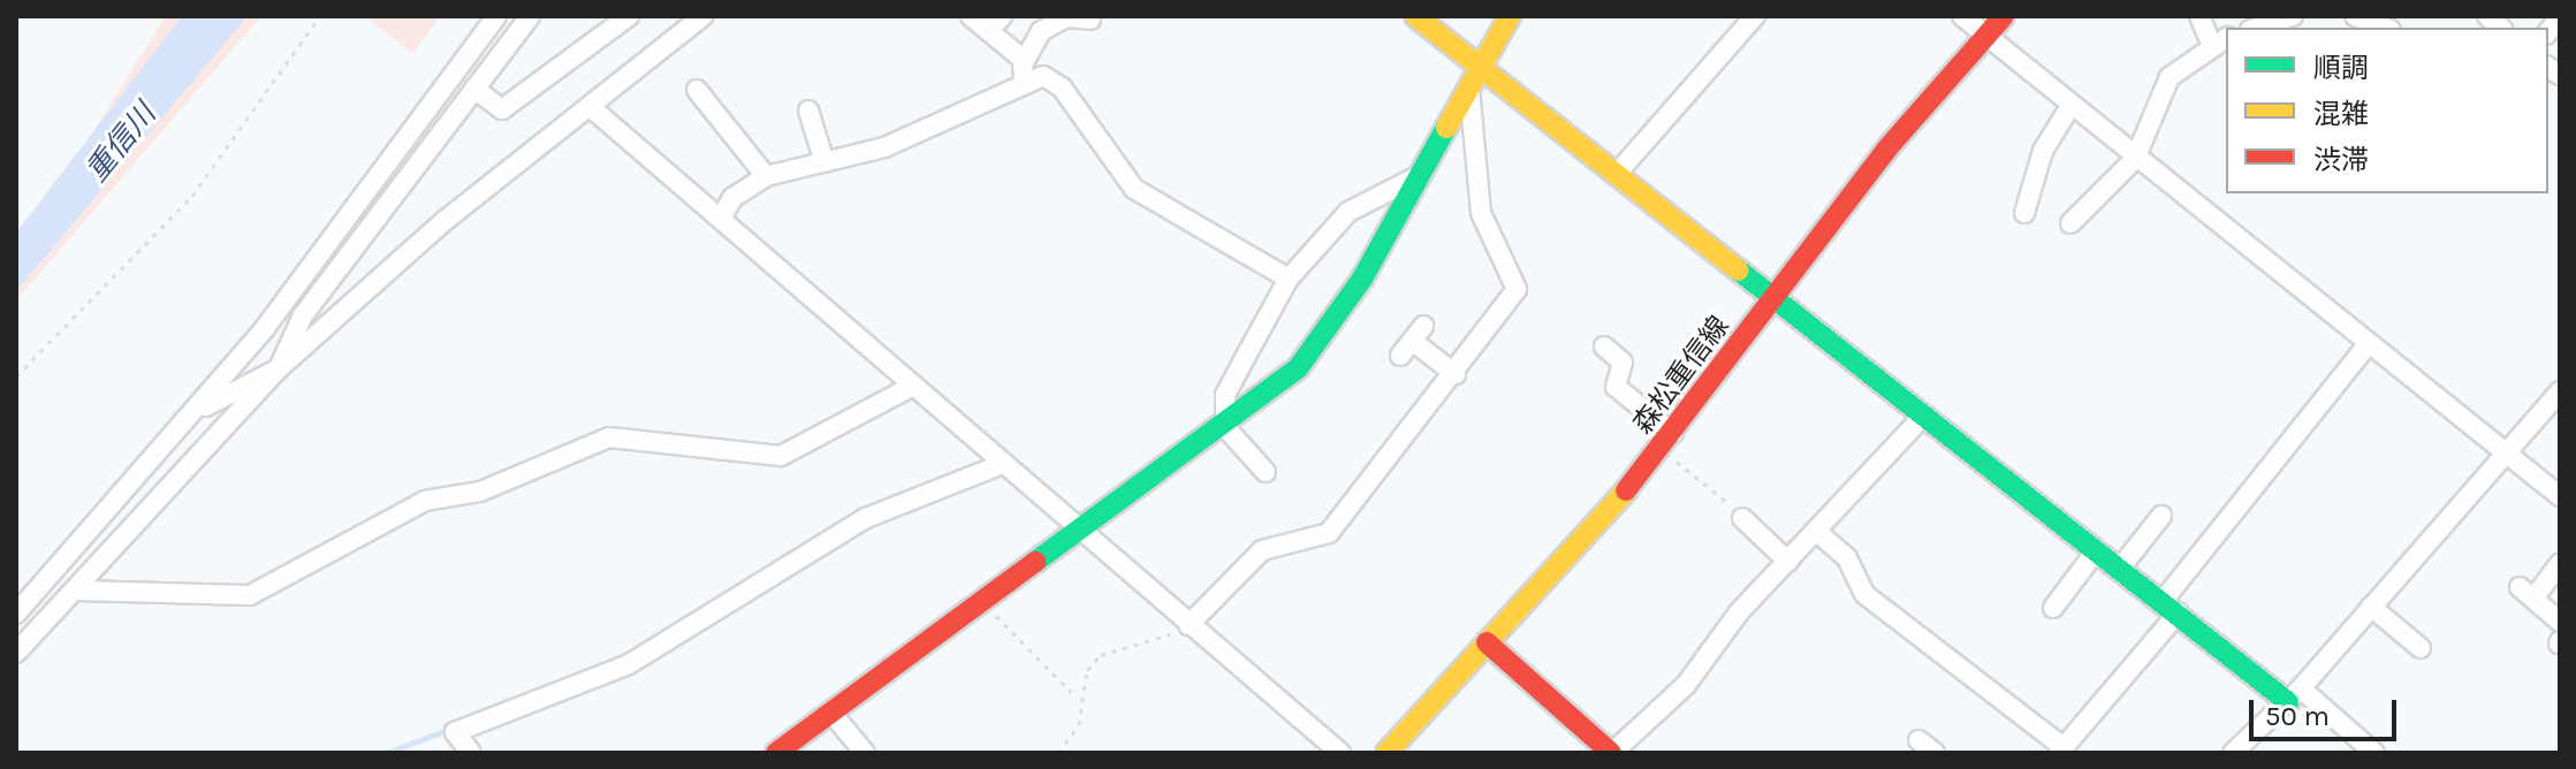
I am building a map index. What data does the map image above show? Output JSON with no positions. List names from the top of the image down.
{
  "streets": {
    "street": ["森松重信線"]
  },
  "water": ["重信川"],
  "legend": ["順調", "混雑", "渋滞"],
  "scale_bar": "50 m"
}
